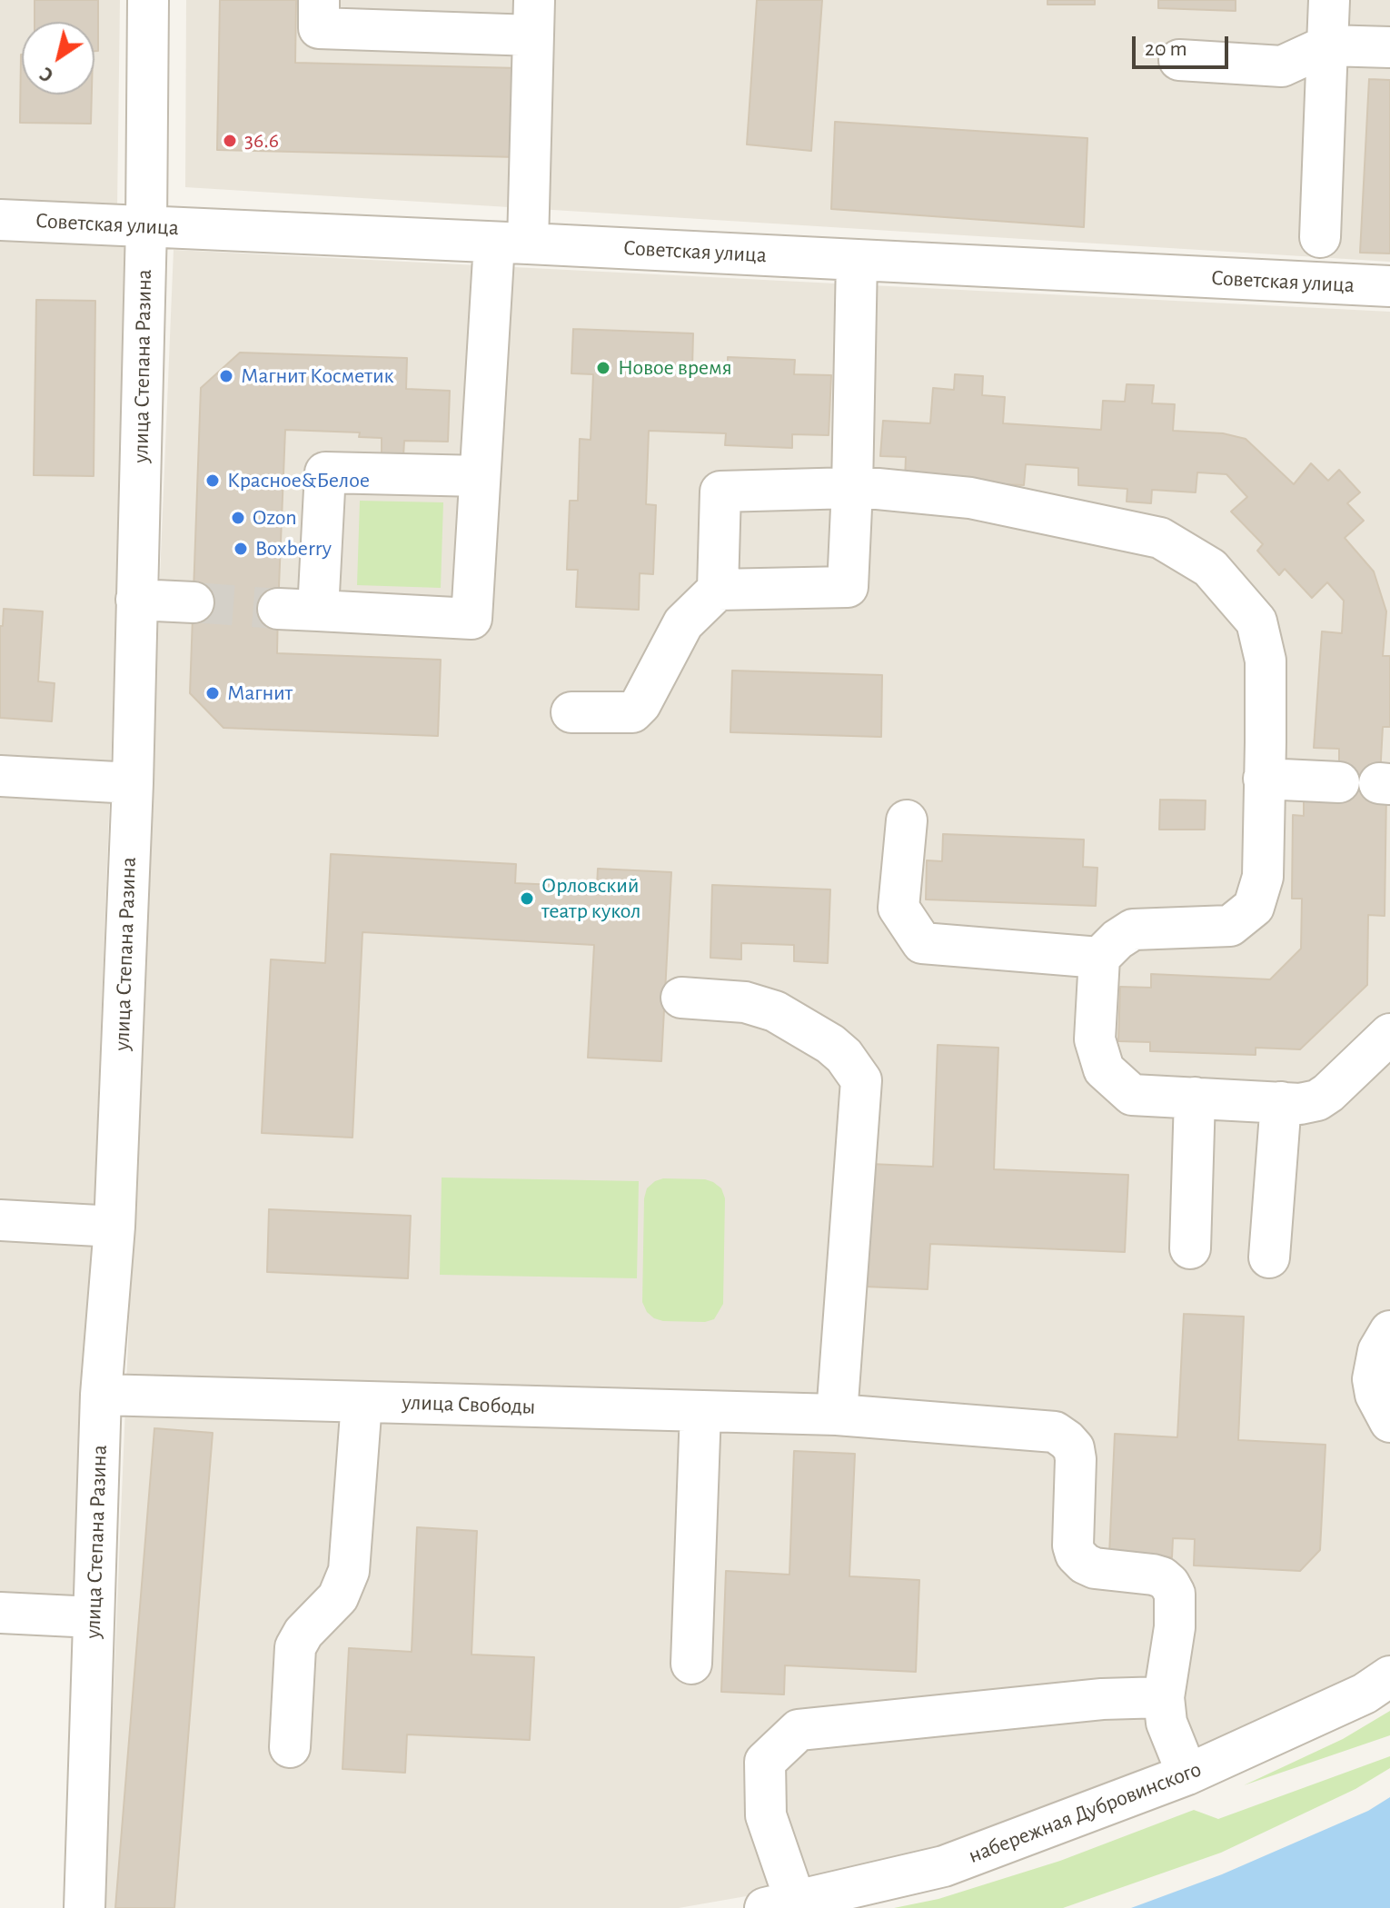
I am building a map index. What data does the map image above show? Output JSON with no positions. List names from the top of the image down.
{
  "streets": {
    "street": [
      "Советская улица",
      "улица Степана Разина",
      "улица Свободы",
      "набережная Дубровинского"
    ]
  },
  "crossings": [
    ["Советская улица", "улица Степана Разина"],
    ["улица Степана Разина", "улица Свободы"]
  ],
  "places": [
    "36.6",
    "Новое время",
    "Магнит Косметик",
    "Красное&Белое",
    "Ozon",
    "Boxberry",
    "Магнит",
    "Орловский театр кукол"
  ],
  "scale_bar": "20 m",
  "north": "bottom left"
}
